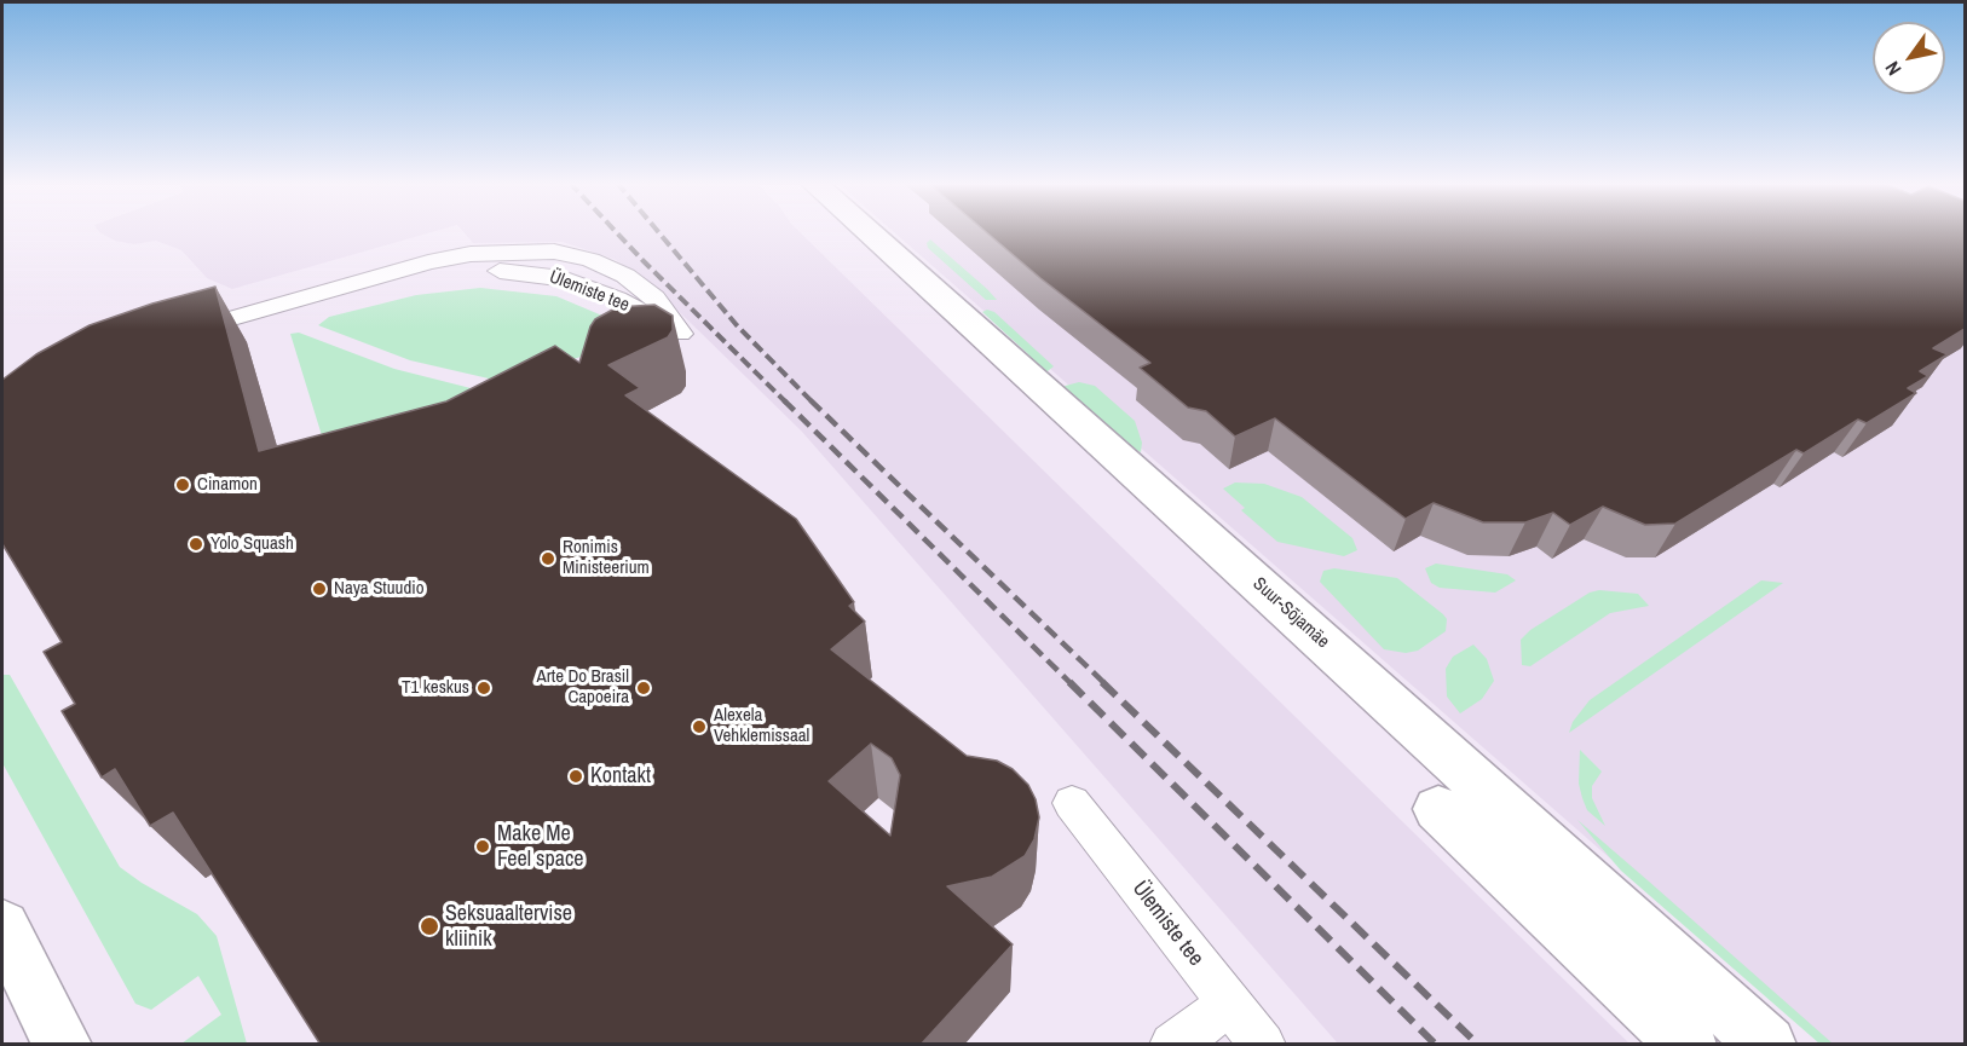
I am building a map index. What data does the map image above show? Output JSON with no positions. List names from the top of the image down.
{
  "streets": {
    "main road": ["Suur-Sõjamäe"],
    "street": ["Ülemiste tee"]
  },
  "places": [
    "Cinamon",
    "Yolo Squash",
    "Ronimis Ministeerium",
    "Naya Stuudio",
    "T1 keskus",
    "Arte Do Brasil Capoeira",
    "Alexela Vehklemissaal",
    "Kontakt",
    "Make Me Feel space",
    "Seksuaaltervise kliinik"
  ],
  "north": "bottom left"
}
